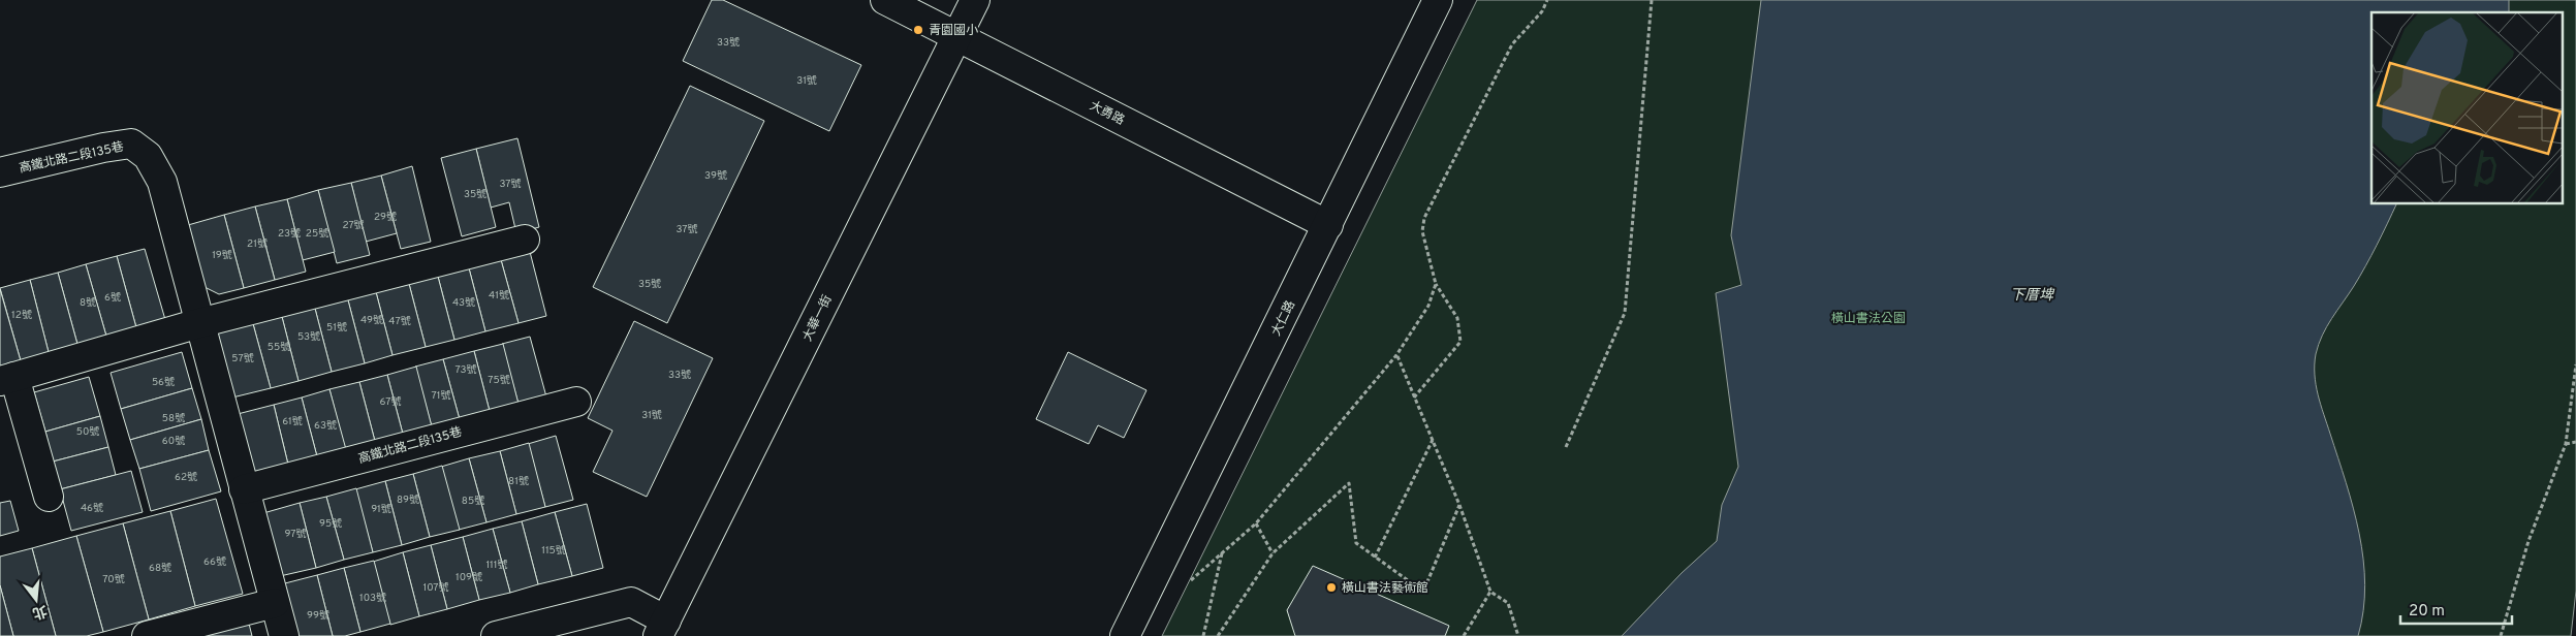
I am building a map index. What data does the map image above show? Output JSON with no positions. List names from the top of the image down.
{
  "streets": {
    "street": [
      "大勇路",
      "高鐵北路二段135巷",
      "大華一街",
      "大仁路"
    ]
  },
  "crossings": [
    ["大勇路", "大華一街"],
    ["大勇路", "大仁路"]
  ],
  "water": ["下厝埤"],
  "parks": ["橫山書法公園"],
  "places": ["青園國小", "橫山書法藝術館"],
  "house_numbers": [
    "33號",
    "31號",
    "39號",
    "37號",
    "35號",
    "29號",
    "27號",
    "37號",
    "23號",
    "25號",
    "21號",
    "19號",
    "35號",
    "41號",
    "6號",
    "8號",
    "43號",
    "12號",
    "49號",
    "47號",
    "51號",
    "53號",
    "55號",
    "57號",
    "73號",
    "33號",
    "75號",
    "56號",
    "71號",
    "67號",
    "31號",
    "58號",
    "61號",
    "63號",
    "50號",
    "60號",
    "62號",
    "81號",
    "89號",
    "85號",
    "46號",
    "91號",
    "95號",
    "97號",
    "115號",
    "66號",
    "111號",
    "68號",
    "109號",
    "70號",
    "107號",
    "103號",
    "99號"
  ],
  "scale_bar": "20 m",
  "north": "bottom"
}
